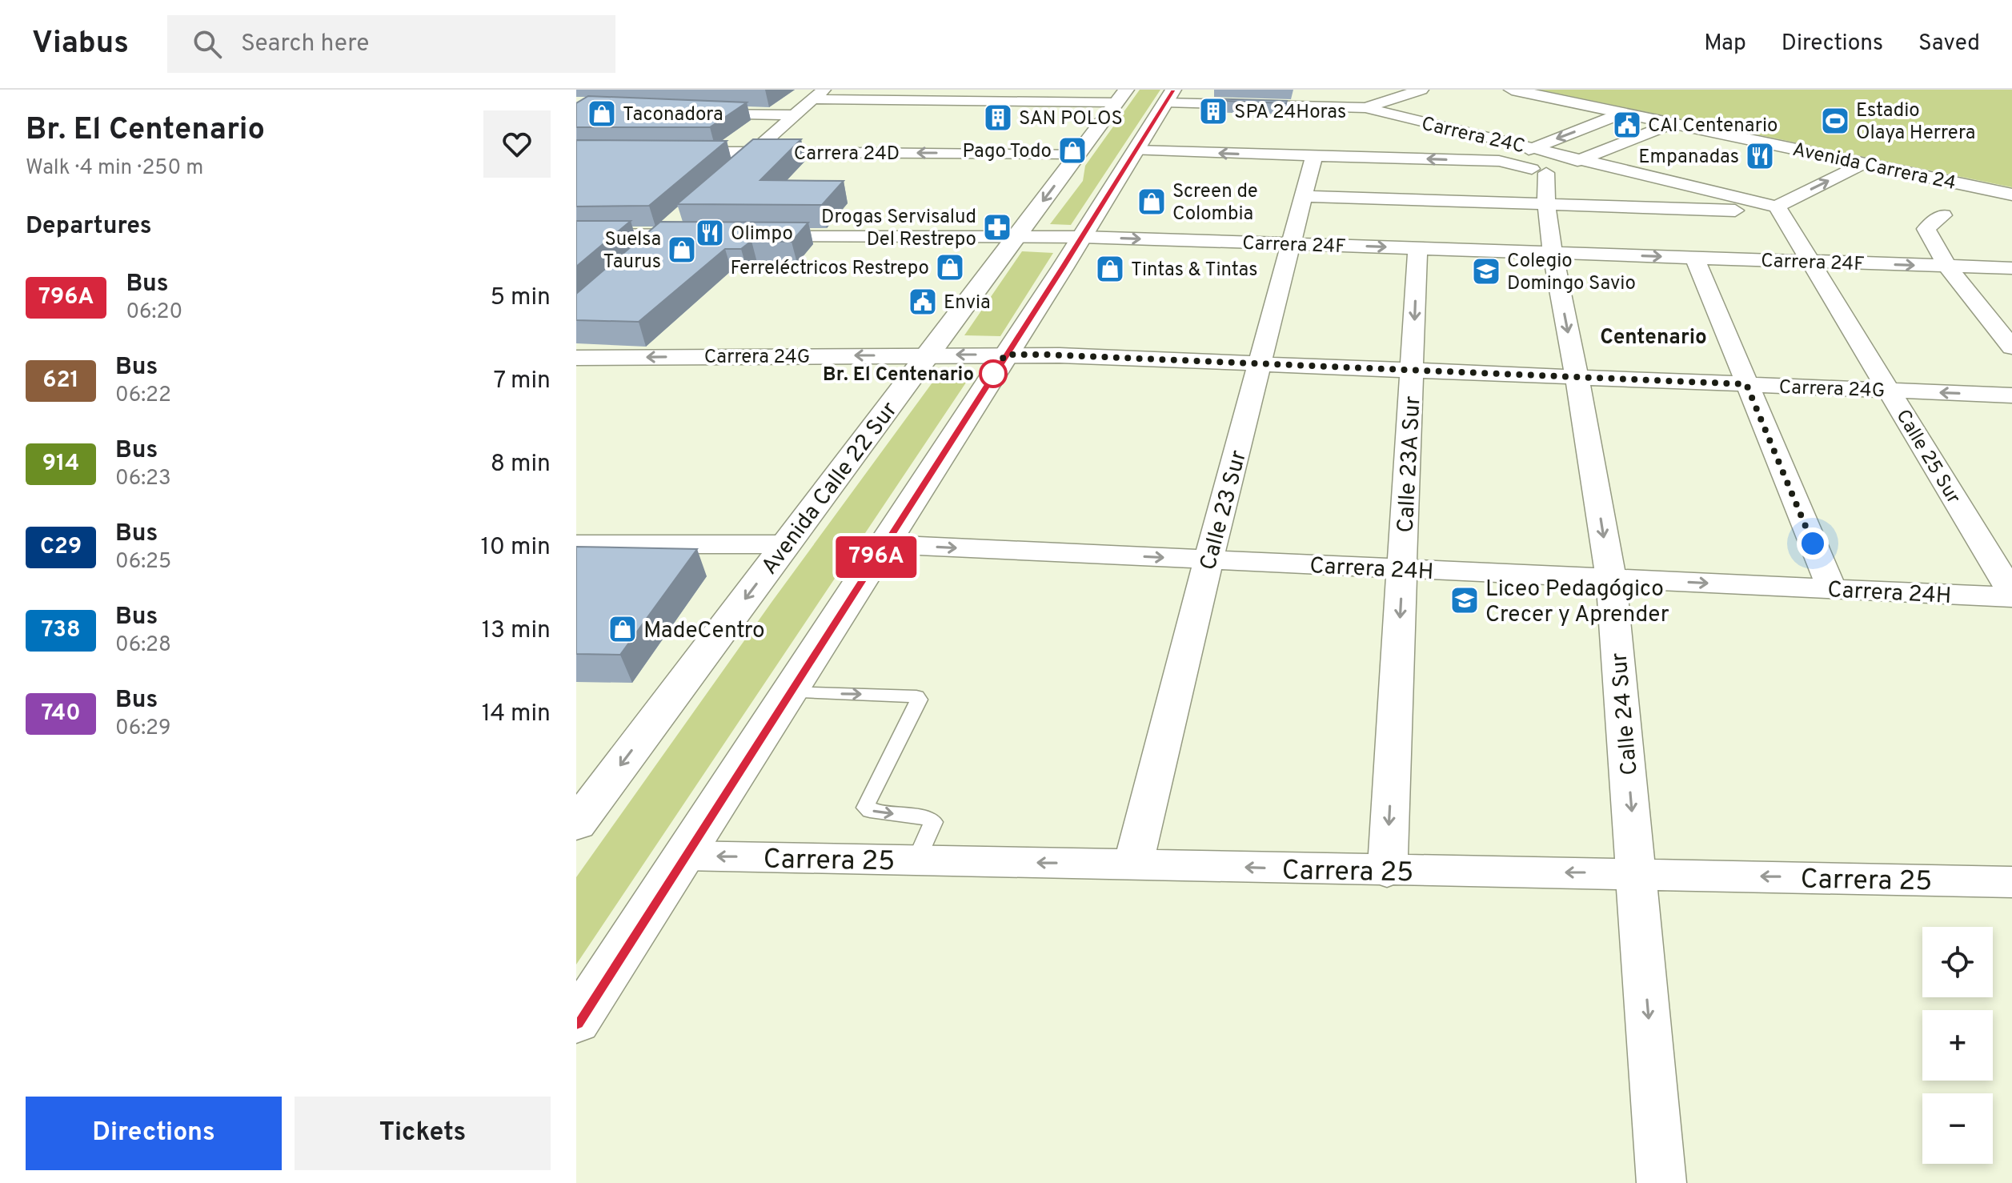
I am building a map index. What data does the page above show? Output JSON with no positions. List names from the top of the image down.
{
  "streets": {
    "main road": ["Avenida Carrera 24", "Avenida Calle 22 Sur"],
    "street": [
      "Carrera 24C",
      "Carrera 24D",
      "Carrera 24F",
      "Carrera 24G",
      "Calle 25 Sur",
      "Calle 23A Sur",
      "Calle 23 Sur",
      "Carrera 24H",
      "Calle 24 Sur",
      "Carrera 25"
    ]
  },
  "crossings": [
    ["Carrera 24C", "Calle 25 Sur"],
    ["Carrera 24C", "Calle 24 Sur"],
    ["Carrera 24D", "Avenida Calle 22 Sur"],
    ["Carrera 24F", "Calle 25 Sur"],
    ["Carrera 24F", "Calle 23A Sur"],
    ["Carrera 24F", "Avenida Calle 22 Sur"],
    ["Carrera 24F", "Calle 23 Sur"],
    ["Carrera 24F", "Calle 24 Sur"],
    ["Carrera 24G", "Calle 25 Sur"],
    ["Carrera 24G", "Calle 23A Sur"],
    ["Carrera 24G", "Avenida Calle 22 Sur"],
    ["Carrera 24G", "Calle 23 Sur"],
    ["Carrera 24G", "Calle 24 Sur"],
    ["Calle 25 Sur", "Carrera 24H"],
    ["Calle 23A Sur", "Carrera 24H"],
    ["Calle 23A Sur", "Carrera 25"],
    ["Calle 23 Sur", "Carrera 24H"],
    ["Calle 23 Sur", "Carrera 25"],
    ["Carrera 24H", "Calle 24 Sur"],
    ["Calle 24 Sur", "Carrera 25"]
  ],
  "one_way": ["Calle 23A Sur", "Carrera 24H", "Carrera 25"],
  "districts": ["Centenario"],
  "places": {
    "building": ["SPA 24Horas", "SAN POLOS"],
    "shop": [
      "Taconadora",
      "Pago Todo",
      "Screen de Colombia",
      "Suelsa Taurus",
      "Ferreléctricos Restrepo",
      "Tintas & Tintas",
      "MadeCentro"
    ],
    "sports": ["Estadio Olaya Herrera"],
    "public building": ["CAI Centenario", "Envia"],
    "restaurant": ["Empanadas", "Olimpo"],
    "pharmacy": ["Drogas Servisalud Del Restrepo"],
    "school or university": ["Colegio Domingo Savio", "Liceo Pedagógico Crecer y Aprender"],
    "other": ["Br. El Centenario"]
  },
  "lines": ["bus line 796A"],
  "page": {
    "header": "Viabus",
    "search": "Search here",
    "nav": ["Map", "Directions", "Saved"],
    "heading": [
      ["Br. El Centenario", "Walk · 4 min · 250 m"],
      "Departures"
    ],
    "on_map": "796A",
    "list": [
      {
        "mark": "796A",
        "name": "Bus",
        "note": "06:20",
        "value": "5 min"
      },
      {
        "mark": "621",
        "name": "Bus",
        "note": "06:22",
        "value": "7 min"
      },
      {
        "mark": "914",
        "name": "Bus",
        "note": "06:23",
        "value": "8 min"
      },
      {
        "mark": "C29",
        "name": "Bus",
        "note": "06:25",
        "value": "10 min"
      },
      {
        "mark": "738",
        "name": "Bus",
        "note": "06:28",
        "value": "13 min"
      },
      {
        "mark": "740",
        "name": "Bus",
        "note": "06:29",
        "value": "14 min"
      }
    ],
    "map_buttons": ["+", "−"],
    "buttons": ["Directions", "Tickets"]
  }
}
